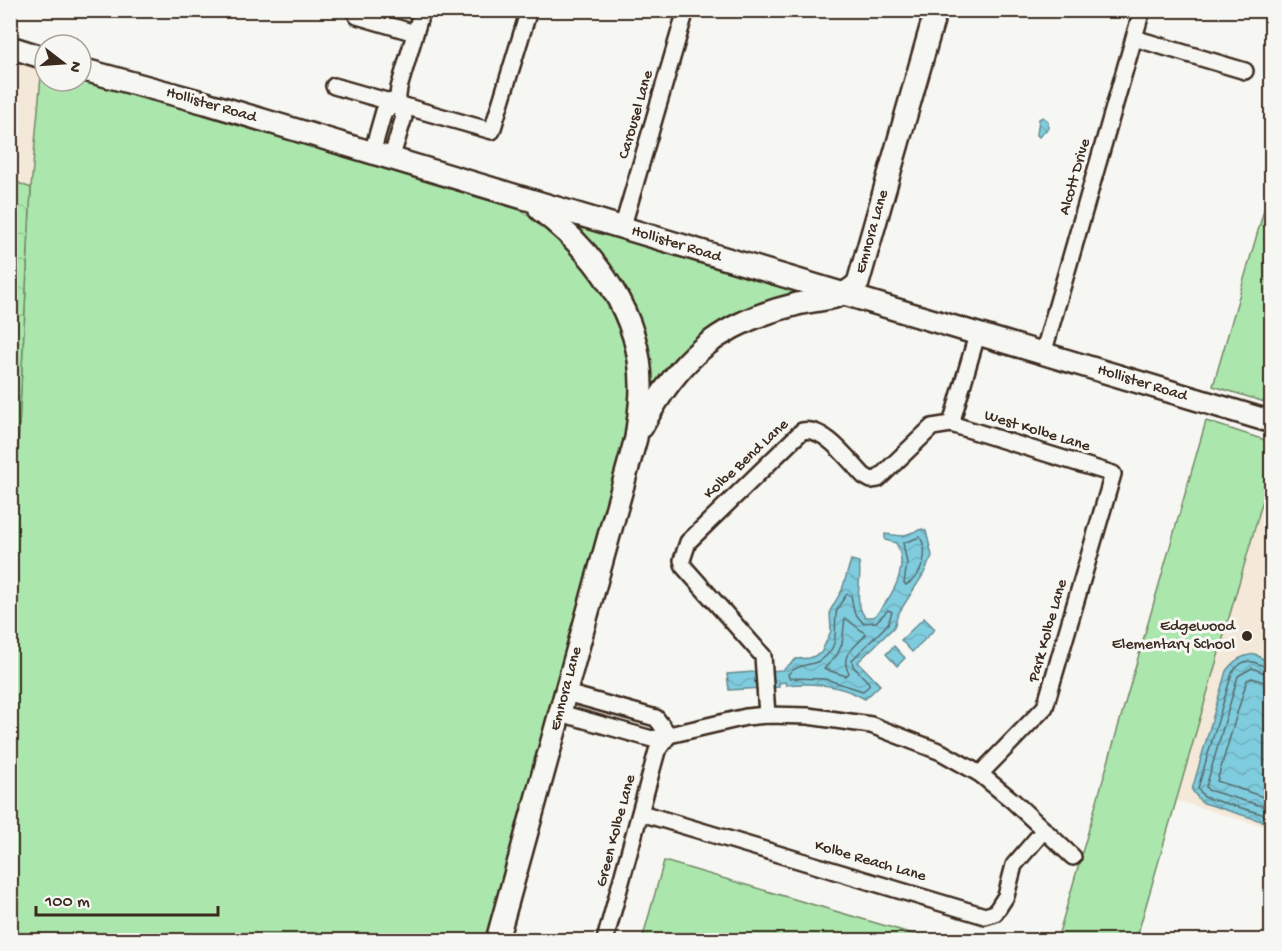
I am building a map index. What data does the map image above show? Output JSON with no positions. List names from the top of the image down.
{
  "streets": {
    "street": [
      "Hollister Road",
      "Carousel Lane",
      "Alcott Drive",
      "Emnora Lane",
      "West Kolbe Lane",
      "Kolbe Bend Lane",
      "Park Kolbe Lane",
      "Green Kolbe Lane",
      "Kolbe Reach Lane"
    ]
  },
  "crossings": [
    ["Hollister Road", "Carousel Lane"],
    ["Hollister Road", "Alcott Drive"],
    ["Hollister Road", "Emnora Lane"],
    ["West Kolbe Lane", "Kolbe Bend Lane"],
    ["West Kolbe Lane", "Park Kolbe Lane"],
    ["Green Kolbe Lane", "Kolbe Reach Lane"]
  ],
  "places": ["Edgewood Elementary School"],
  "scale_bar": "100 m",
  "north": "right"
}
